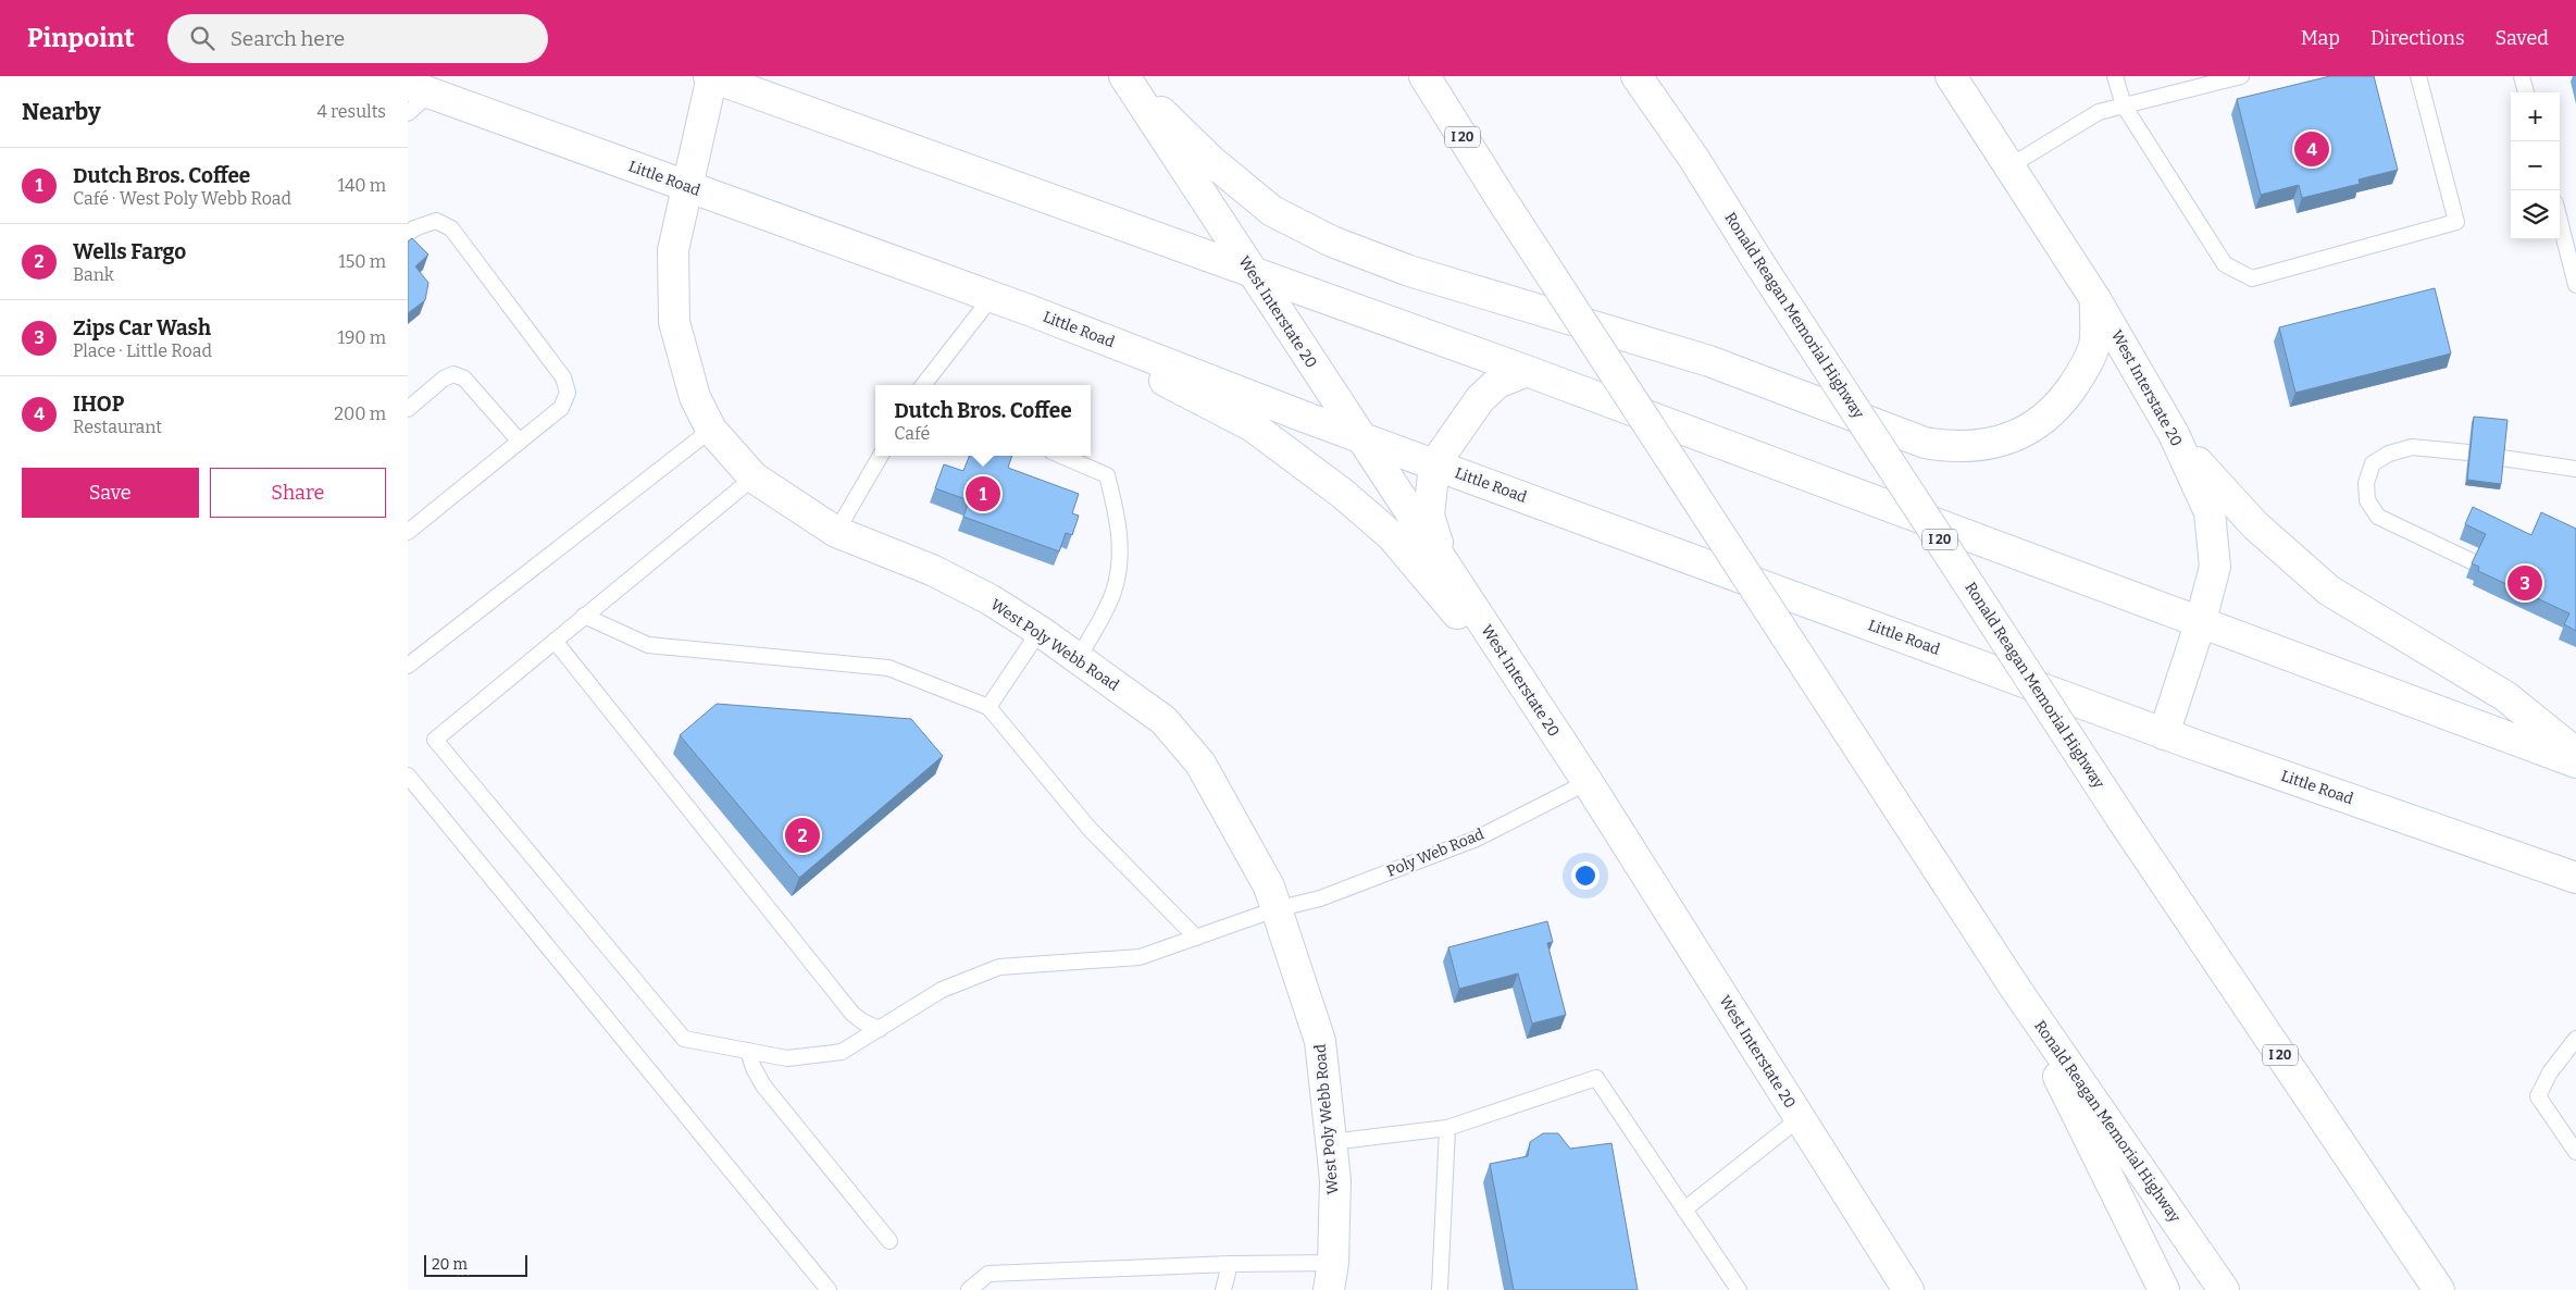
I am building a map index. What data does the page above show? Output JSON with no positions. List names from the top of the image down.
{
  "streets": {
    "main road": [
      "I 20",
      "Little Road",
      "West Interstate 20",
      "Ronald Reagan Memorial Highway",
      "West Poly Webb Road"
    ],
    "lane": ["Poly Web Road"]
  },
  "crossings": [
    ["Little Road", "West Interstate 20"],
    ["Little Road", "West Poly Webb Road"],
    ["West Interstate 20", "Poly Web Road"],
    ["West Poly Webb Road", "Poly Web Road"]
  ],
  "scale_bar": "20 m",
  "page": {
    "header": "Pinpoint",
    "search": "Search here",
    "nav": ["Map", "Directions", "Saved"],
    "heading": ["Nearby", "4 results"],
    "map_buttons": ["+", "−"],
    "pins": [
      "4",
      "1",
      "3",
      "2"
    ],
    "list": [
      {
        "mark": "1",
        "name": "Dutch Bros. Coffee",
        "note": "Café · West Poly Webb Road",
        "value": "140 m"
      },
      {
        "mark": "2",
        "name": "Wells Fargo",
        "note": "Bank",
        "value": "150 m"
      },
      {
        "mark": "3",
        "name": "Zips Car Wash",
        "note": "Place · Little Road",
        "value": "190 m"
      },
      {
        "mark": "4",
        "name": "IHOP",
        "note": "Restaurant",
        "value": "200 m"
      }
    ],
    "popup": ["Dutch Bros. Coffee", "Café"],
    "buttons": ["Save", "Share"],
    "scale": "20 m"
  }
}
